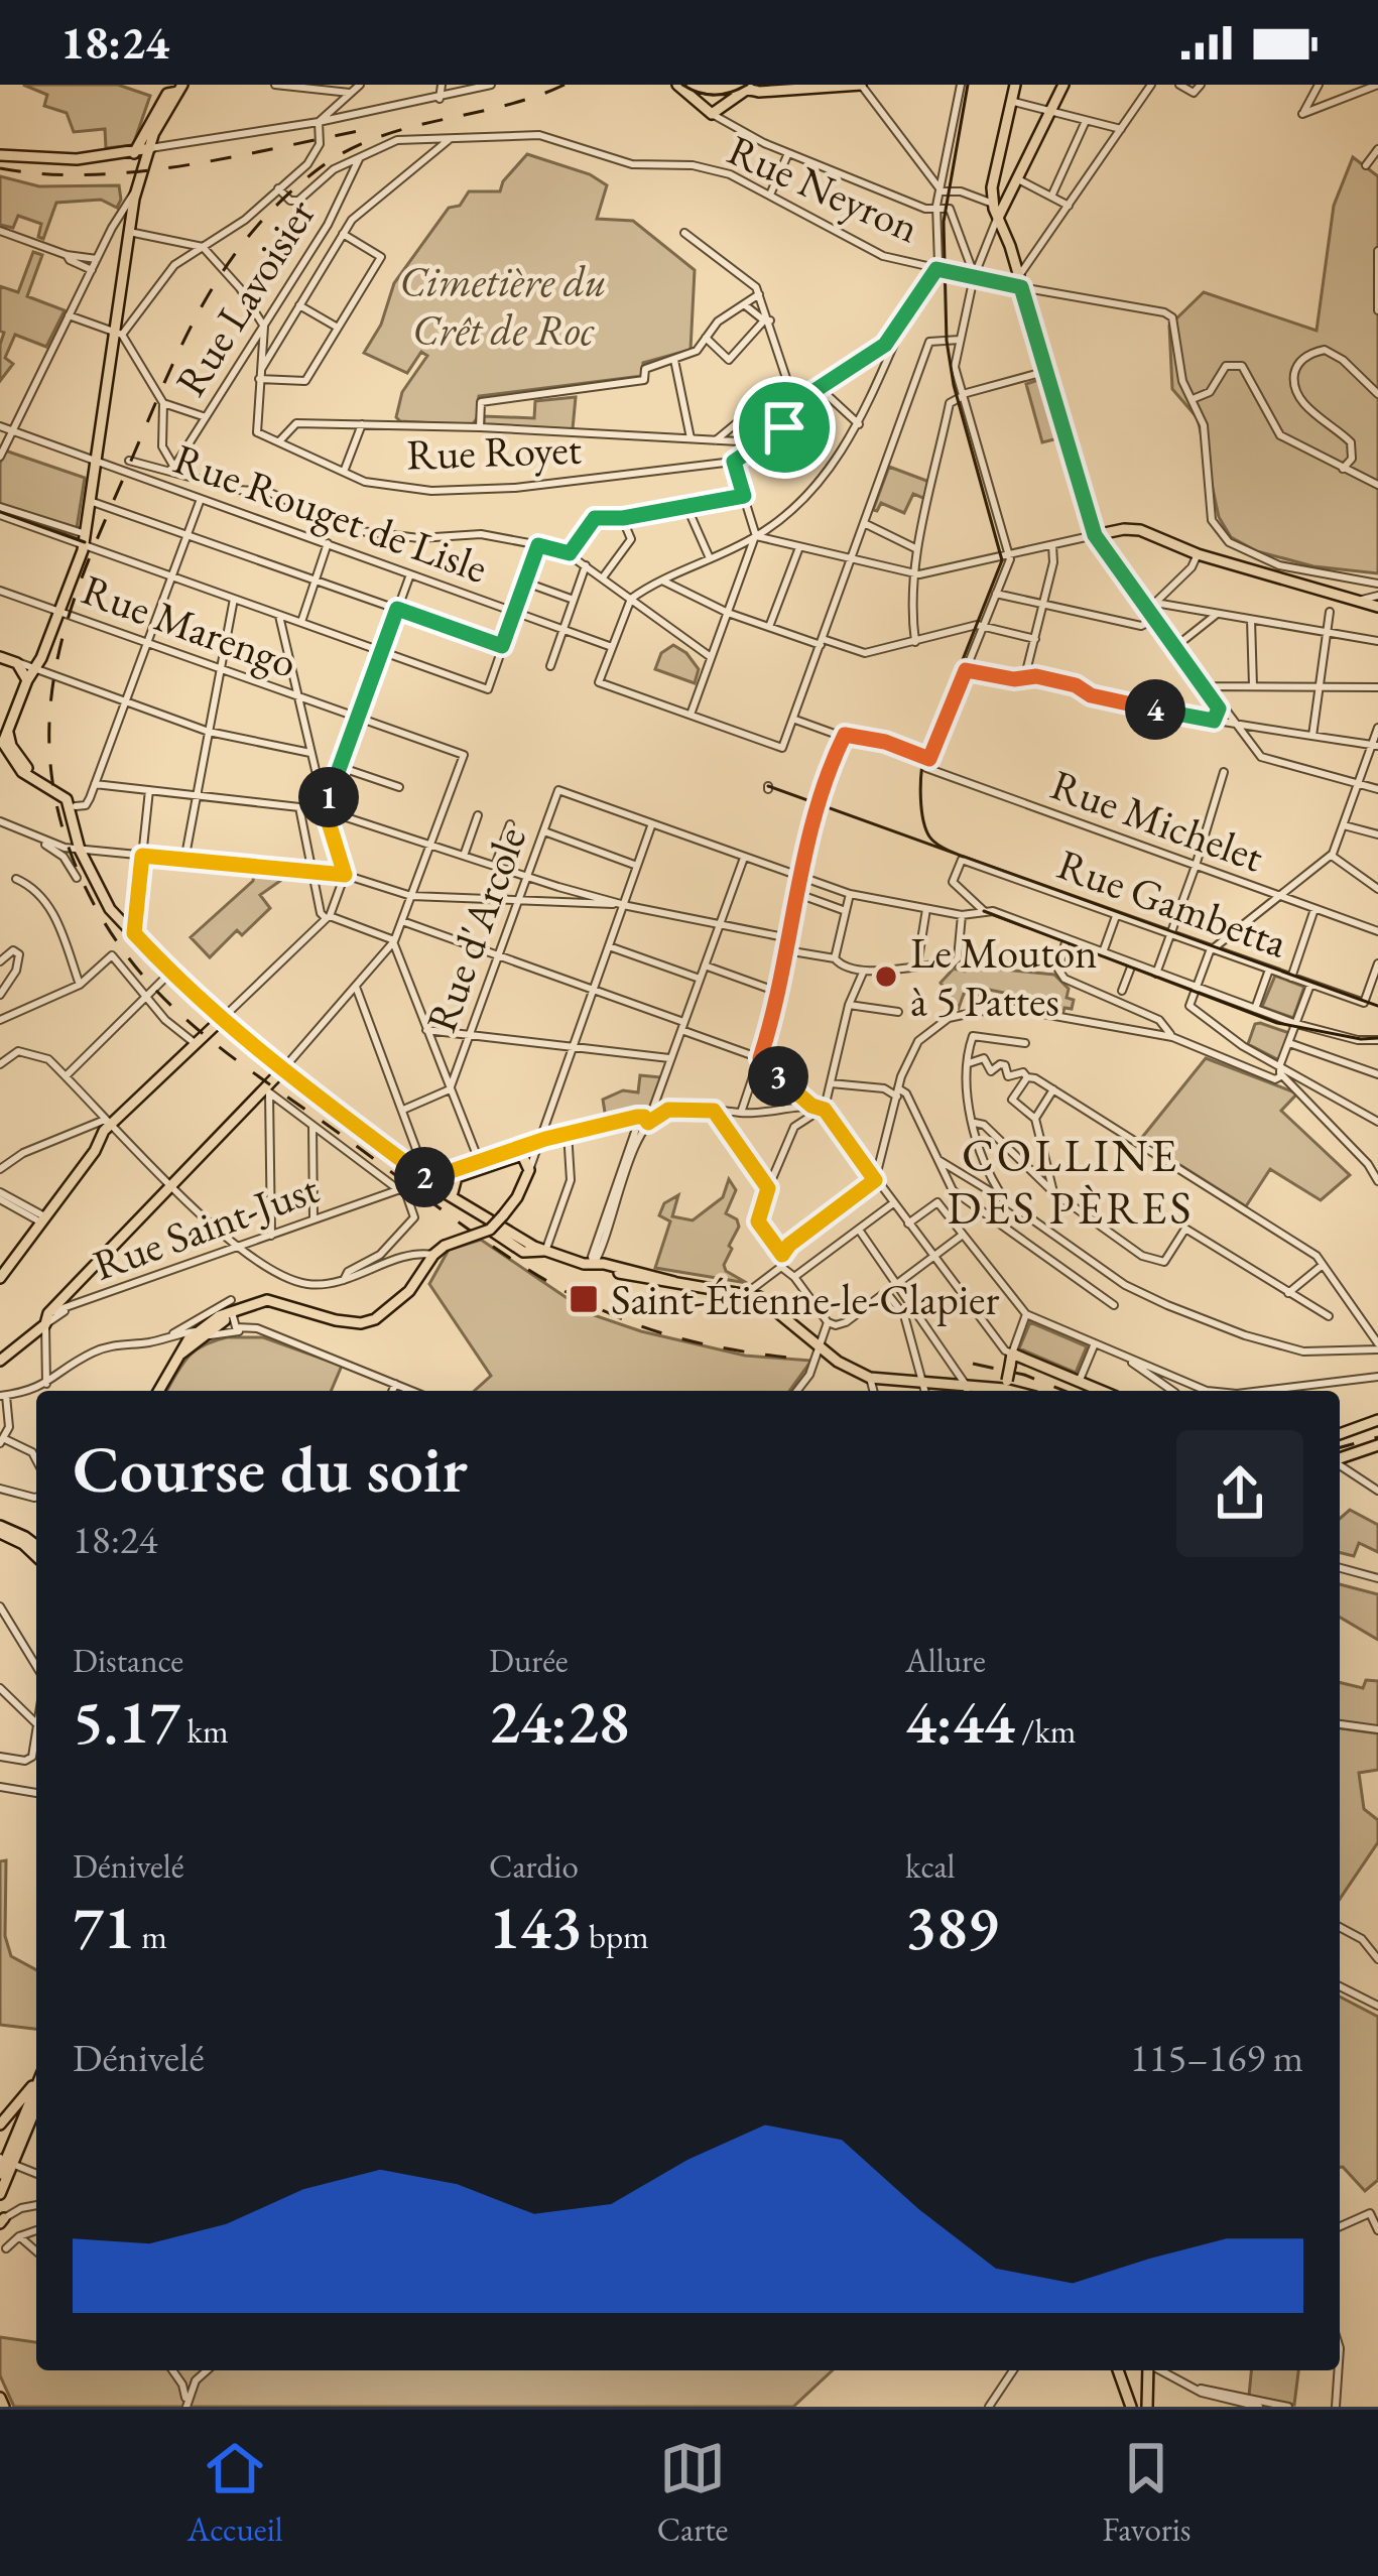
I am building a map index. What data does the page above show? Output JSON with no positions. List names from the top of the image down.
{
  "streets": {
    "street": [
      "Rue Neyron",
      "Rue Lavoisier",
      "Rue Royet",
      "Rue Rouget de Lisle",
      "Rue Marengo",
      "Rue Michelet",
      "Rue Gambetta",
      "Rue d'Arcole",
      "Rue Saint-Just"
    ]
  },
  "crossings": [
    ["Rue Neyron", "Rue Lavoisier"]
  ],
  "districts": ["COLLINE DES PÈRES"],
  "parks": ["Cimetière du Crêt de Roc"],
  "places": {
    "other": ["Le Mouton à 5 Pattes"],
    "transit": ["Saint-Étienne-le-Clapier"]
  },
  "page": {
    "status": "18:24",
    "pins": [
      "4",
      "1",
      "3",
      "2"
    ],
    "heading": ["Course du soir", "18:24"],
    "stats": [
      ["Distance", "5.17 km"],
      ["Durée", "24:28"],
      ["Allure", "4:44 /km"],
      ["Dénivelé", "71 m"],
      ["Cardio", "143 bpm"],
      ["kcal", "389"]
    ],
    "chart": ["Dénivelé", "115–169 m"],
    "tabs": ["Accueil", "Carte", "Favoris"]
  }
}
